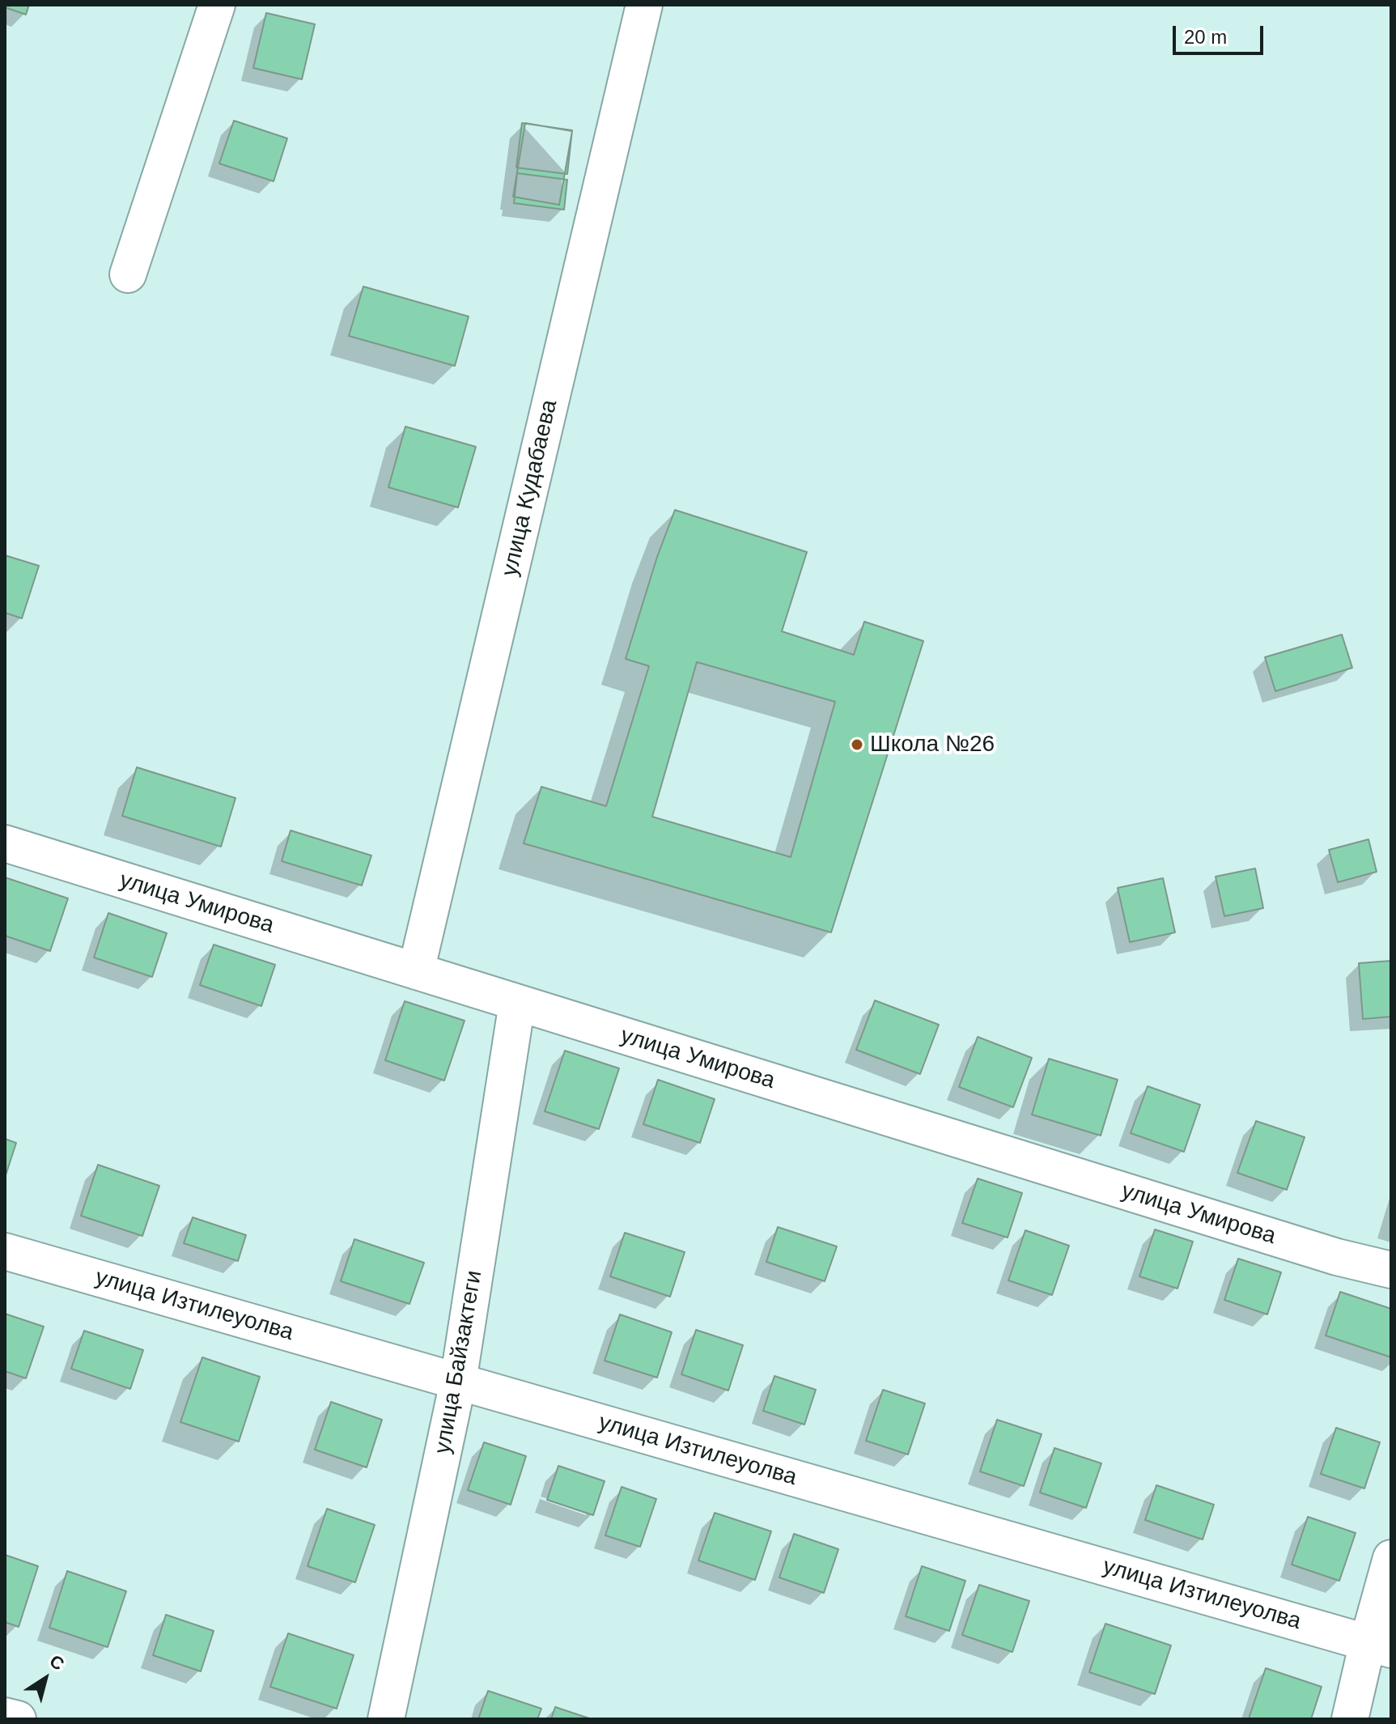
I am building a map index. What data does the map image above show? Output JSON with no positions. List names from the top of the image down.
{
  "streets": {
    "street": [
      "улица Кудабаева",
      "улица Умирова",
      "улица Изтилеуолва",
      "улица Байзактеги"
    ]
  },
  "crossings": [
    ["улица Кудабаева", "улица Умирова"],
    ["улица Умирова", "улица Байзактеги"],
    ["улица Изтилеуолва", "улица Байзактеги"]
  ],
  "places": ["Школа №26"],
  "scale_bar": "20 m",
  "north": "top right"
}
